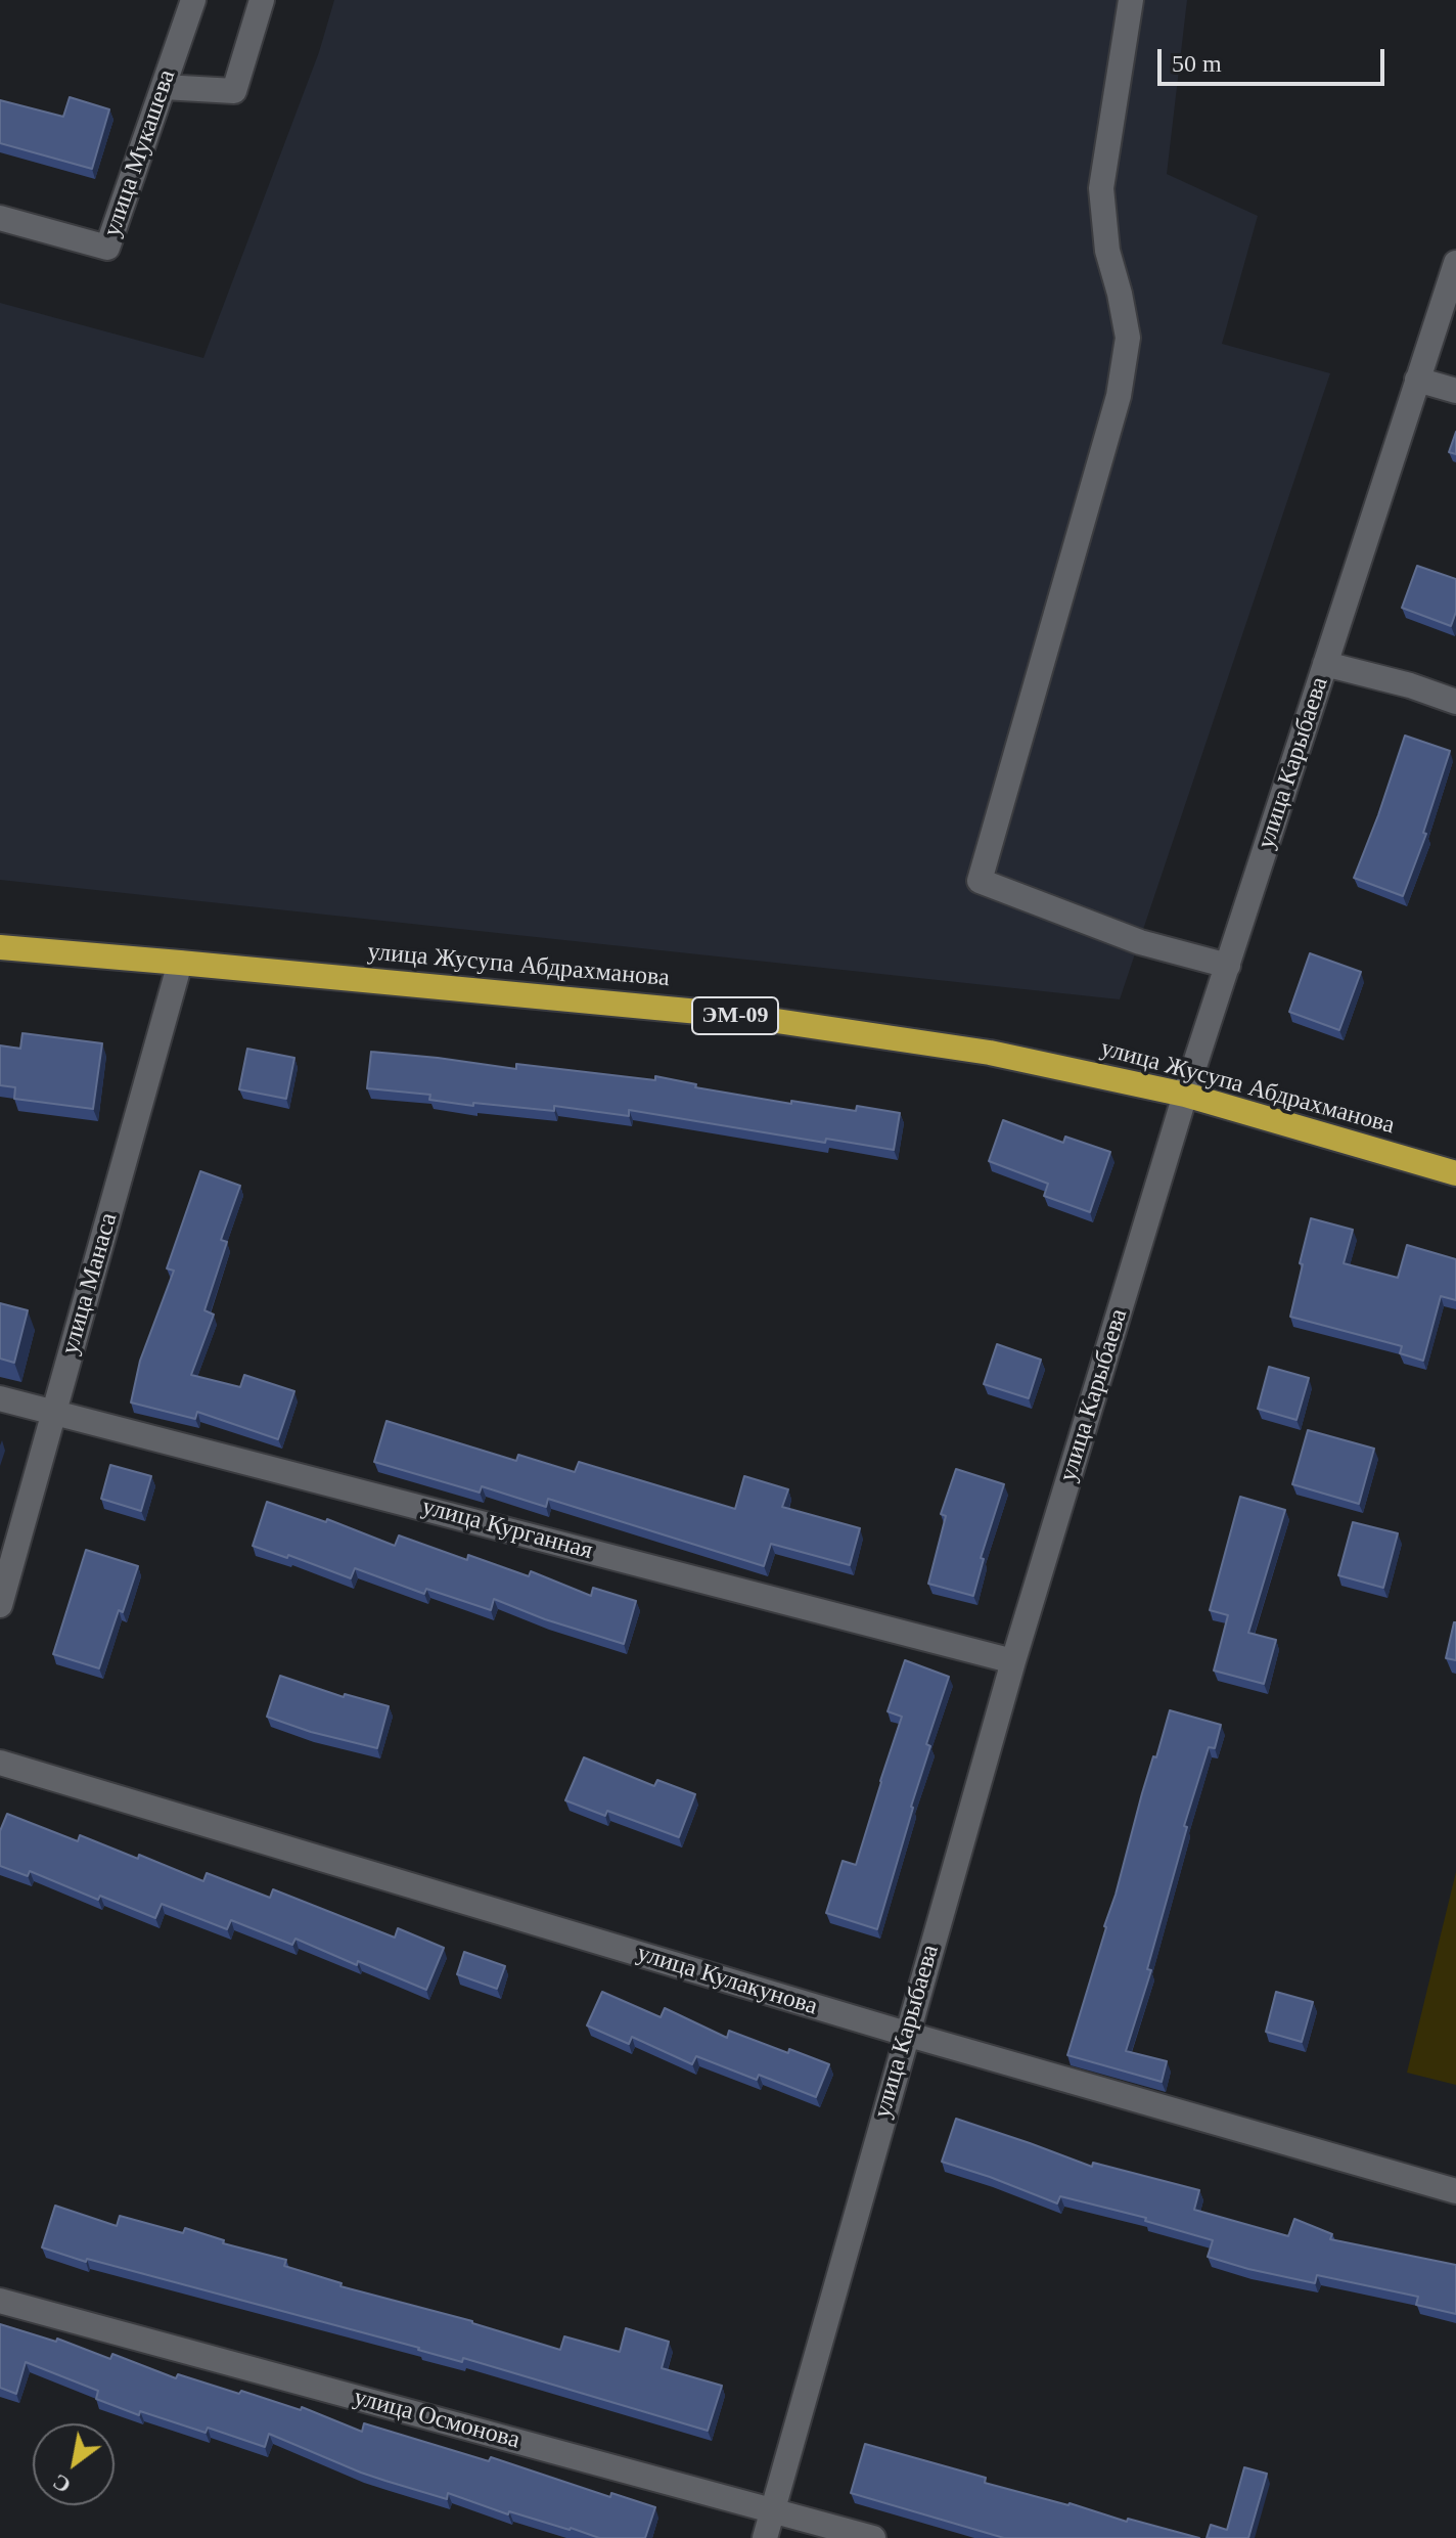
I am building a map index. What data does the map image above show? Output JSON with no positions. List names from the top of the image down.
{
  "streets": {
    "highway": ["улица Жусупа Абдрахманова", "ЭМ-09"],
    "street": [
      "улица Мукашева",
      "улица Карыбаева",
      "улица Манаса",
      "улица Курганная",
      "улица Кулакунова",
      "улица Осмонова"
    ]
  },
  "crossings": [
    ["улица Карыбаева", "улица Жусупа Абдрахманова"],
    ["улица Карыбаева", "улица Курганная"],
    ["улица Карыбаева", "улица Кулакунова"],
    ["улица Карыбаева", "улица Осмонова"],
    ["улица Жусупа Абдрахманова", "улица Манаса"],
    ["улица Манаса", "улица Курганная"]
  ],
  "scale_bar": "50 m",
  "north": "bottom left"
}
